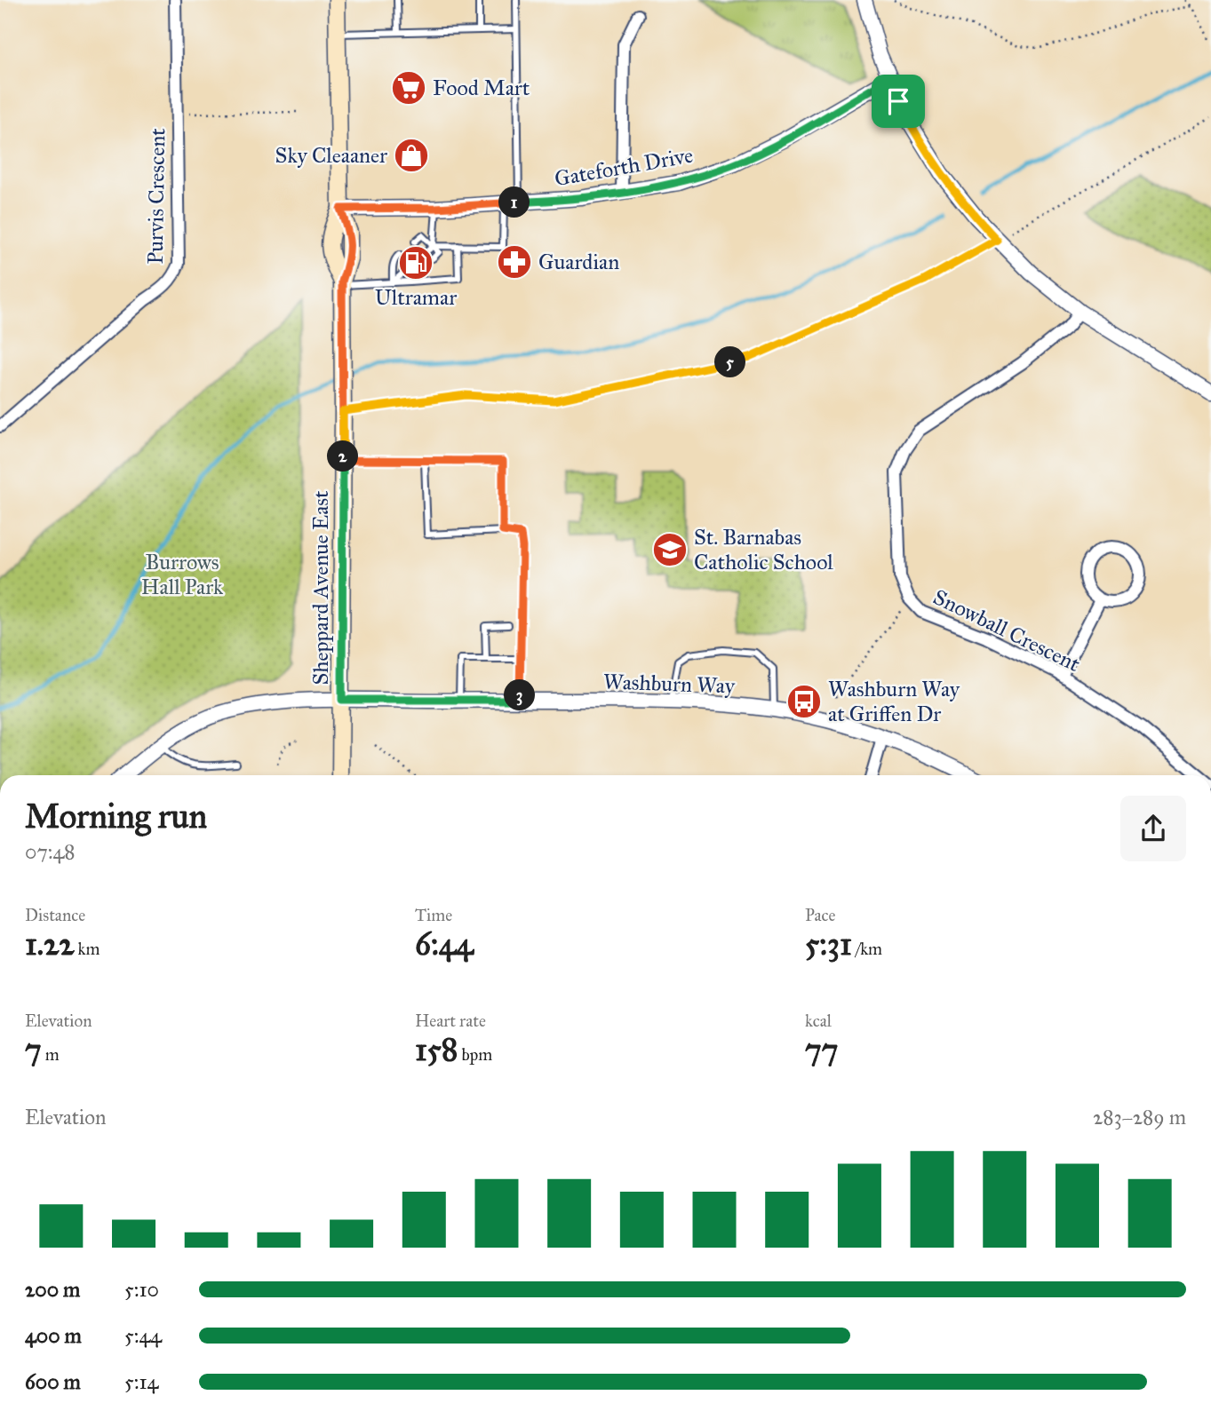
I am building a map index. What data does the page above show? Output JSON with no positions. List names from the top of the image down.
{
  "streets": {
    "main road": ["Sheppard Avenue East"],
    "street": [
      "Gateforth Drive",
      "Purvis Crescent",
      "Snowball Crescent",
      "Washburn Way"
    ]
  },
  "crossings": [
    ["Gateforth Drive", "Sheppard Avenue East"],
    ["Sheppard Avenue East", "Washburn Way"]
  ],
  "parks": ["Burrows Hall Park"],
  "places": {
    "supermarket": ["Food Mart"],
    "shop": ["Sky Cleaaner"],
    "pharmacy": ["Guardian"],
    "fuel station": ["Ultramar"],
    "school or university": ["St. Barnabas Catholic School"],
    "bus stop": ["Washburn Way at Griffen Dr"]
  },
  "page": {
    "pins": [
      "1",
      "5",
      "2",
      "3"
    ],
    "heading": ["Morning run", "07:48"],
    "stats": [
      ["Distance", "1.22 km"],
      ["Time", "6:44"],
      ["Pace", "5:31 /km"],
      ["Elevation", "7 m"],
      ["Heart rate", "158 bpm"],
      ["kcal", "77"]
    ],
    "chart": ["Elevation", "283–289 m"],
    "list": [
      {
        "name": "200 m",
        "note": "5:10"
      },
      {
        "name": "400 m",
        "note": "5:44"
      },
      {
        "name": "600 m",
        "note": "5:14"
      }
    ]
  }
}
